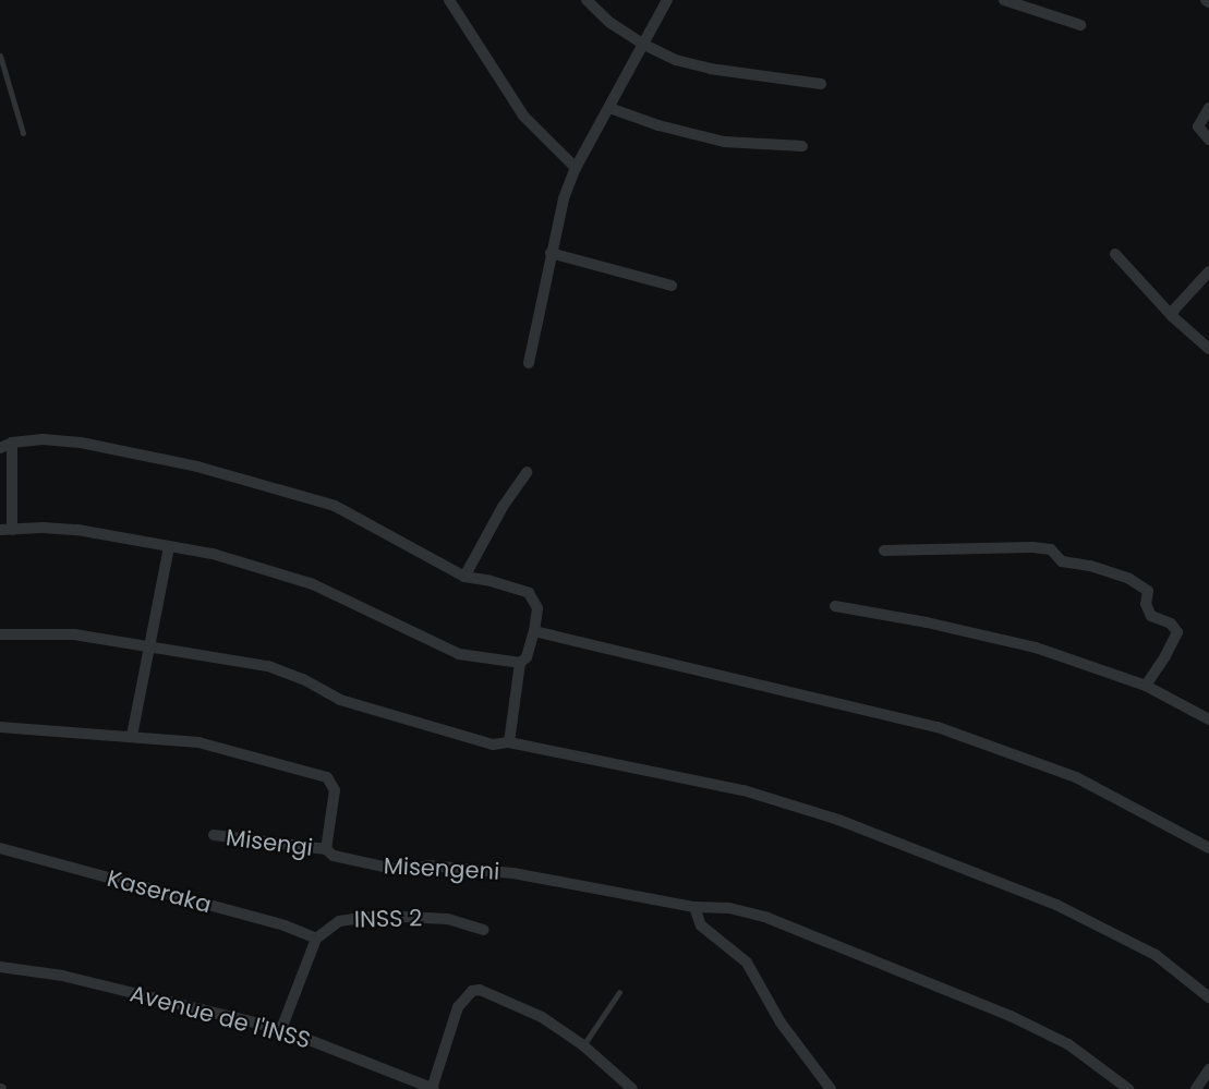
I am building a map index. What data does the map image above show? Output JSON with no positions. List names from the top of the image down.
{
  "streets": {
    "street": [
      "Misengi",
      "Misengeni",
      "Kaseraka",
      "INSS 2",
      "Avenue de l'INSS"
    ]
  },
  "crossings": [
    ["Misengi", "Misengeni"],
    ["Kaseraka", "INSS 2"]
  ]
}
